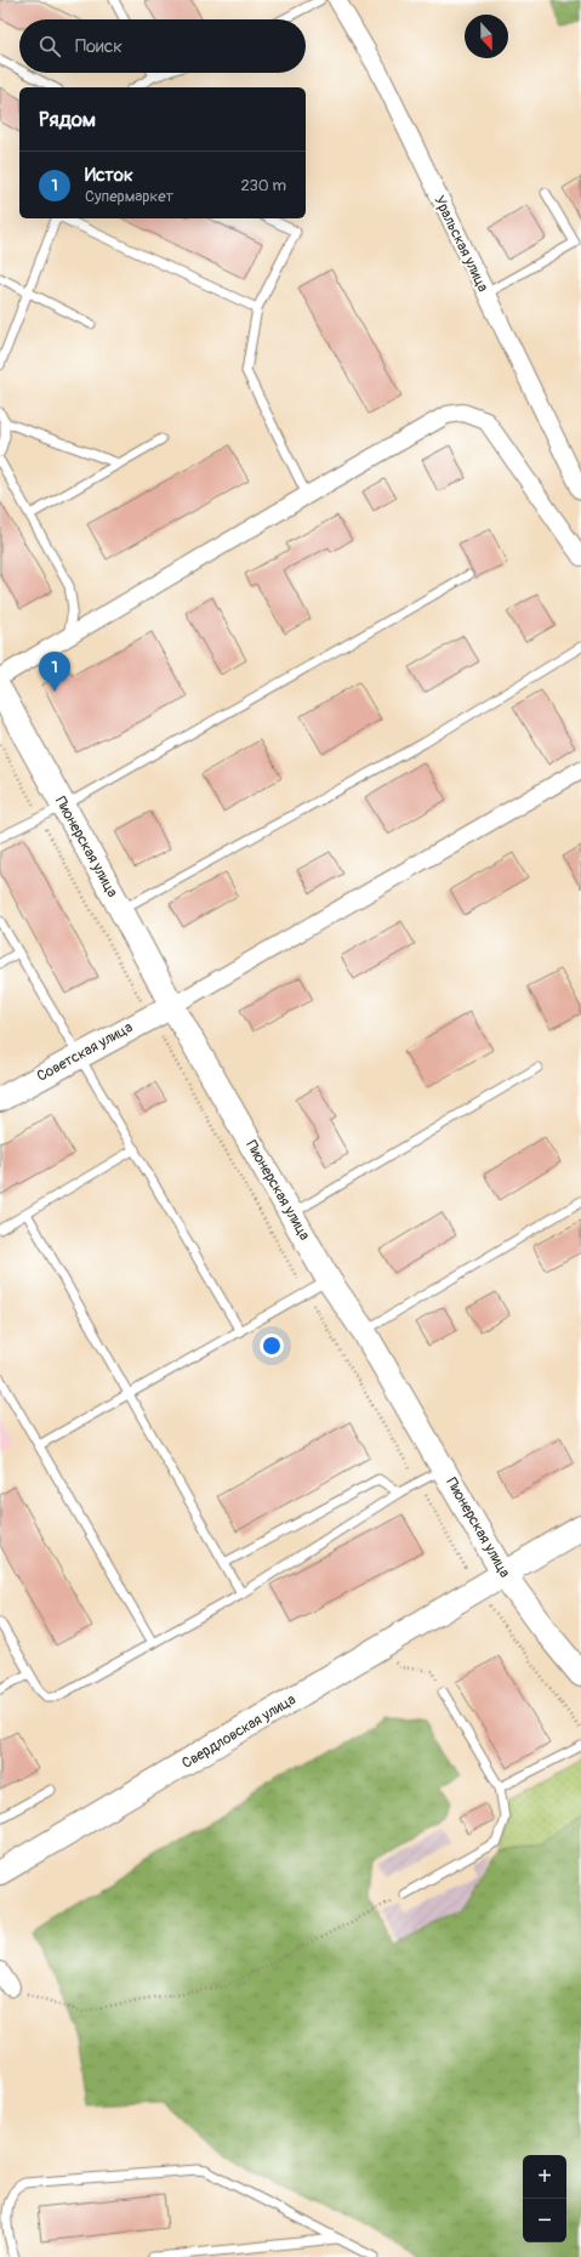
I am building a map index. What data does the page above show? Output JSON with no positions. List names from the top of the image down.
{
  "streets": {
    "street": [
      "Уральская улица",
      "Пионерская улица",
      "Советская улица",
      "Свердловская улица"
    ]
  },
  "crossings": [
    ["Пионерская улица", "Советская улица"],
    ["Пионерская улица", "Свердловская улица"]
  ],
  "north": "bottom",
  "page": {
    "search": "Поиск",
    "heading": "Рядом",
    "list": [
      {
        "mark": "1",
        "name": "Исток",
        "note": "Супермаркет",
        "value": "230 m"
      }
    ],
    "pins": "1",
    "map_buttons": ["+", "−"]
  }
}
